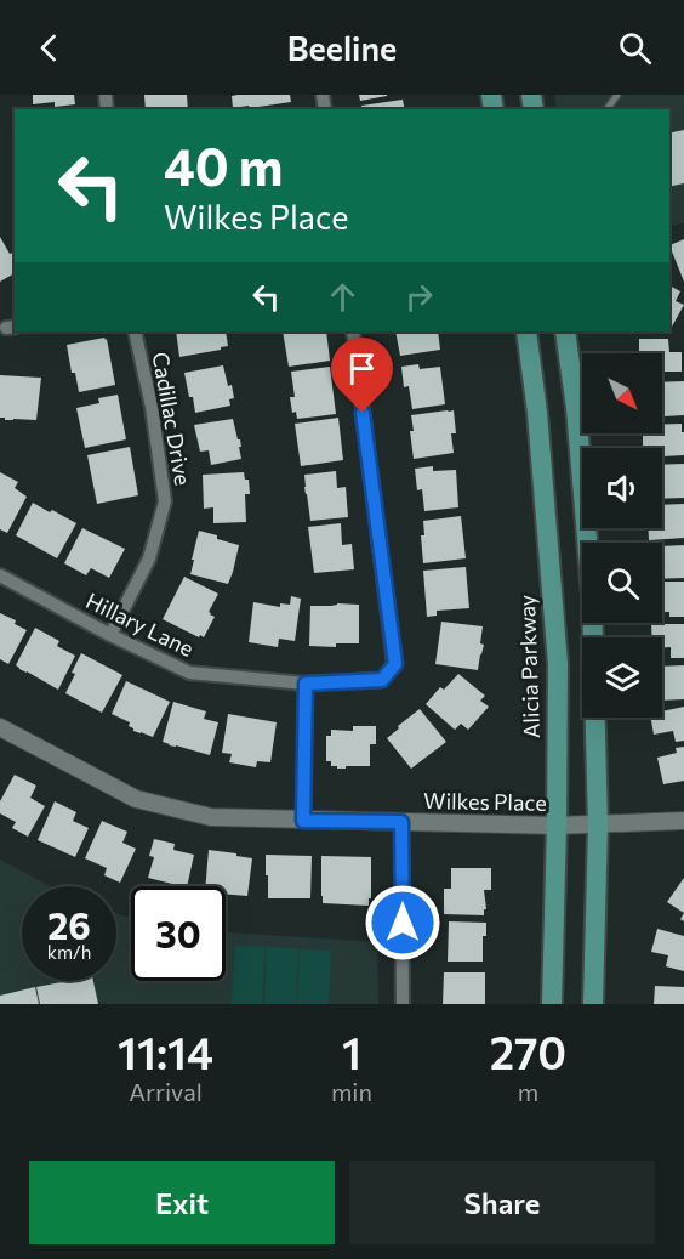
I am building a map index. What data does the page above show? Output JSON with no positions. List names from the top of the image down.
{
  "streets": {
    "main road": ["Alicia Parkway"],
    "street": ["Cadillac Drive", "Hillary Lane", "Wilkes Place"]
  },
  "crossings": [
    ["Cadillac Drive", "Hillary Lane"],
    ["Alicia Parkway", "Wilkes Place"]
  ],
  "north": "bottom right",
  "page": {
    "header": "Beeline",
    "turn": ["40 m", "Wilkes Place"],
    "speed": "26 km/h",
    "limit": "30",
    "eta": [
      "11:14",
      "Arrival",
      "1",
      "min",
      "270",
      "m"
    ],
    "buttons": ["Exit", "Share"]
  }
}
